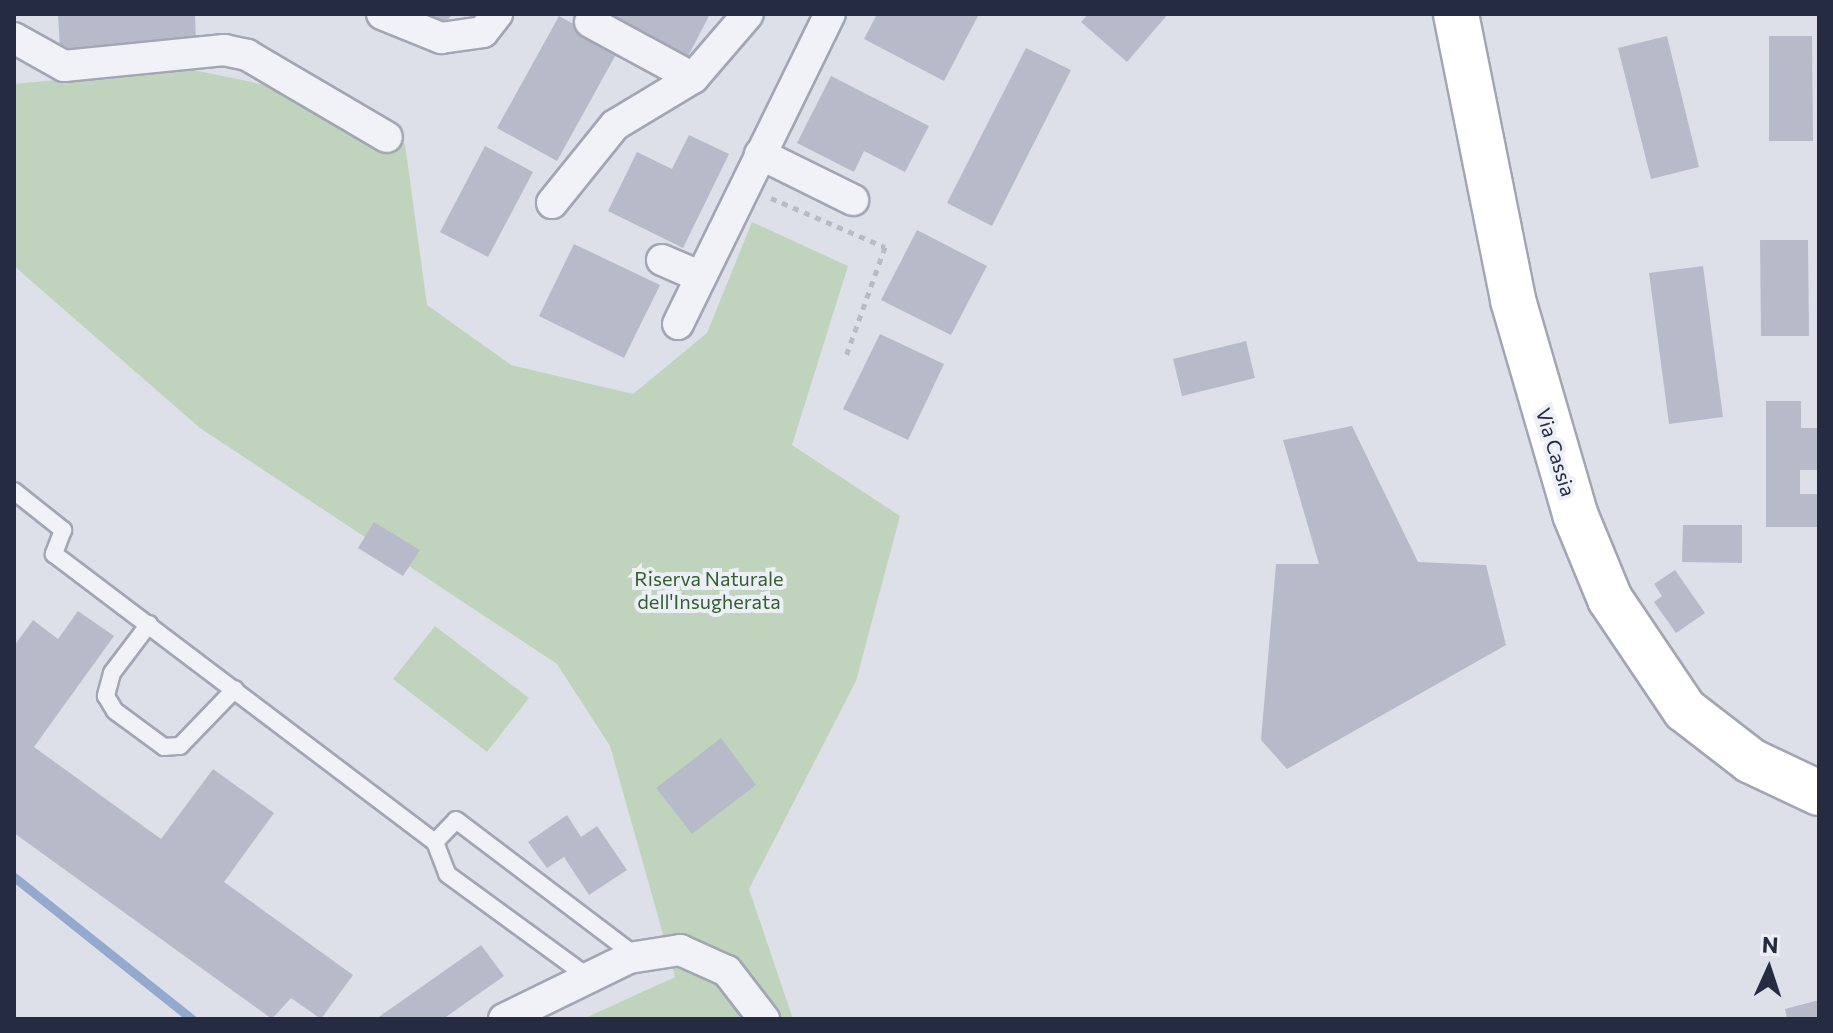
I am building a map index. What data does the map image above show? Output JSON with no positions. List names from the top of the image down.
{
  "streets": {
    "main road": ["Via Cassia"]
  },
  "parks": ["Riserva Naturale dell'Insugherata"],
  "north": "top"
}
